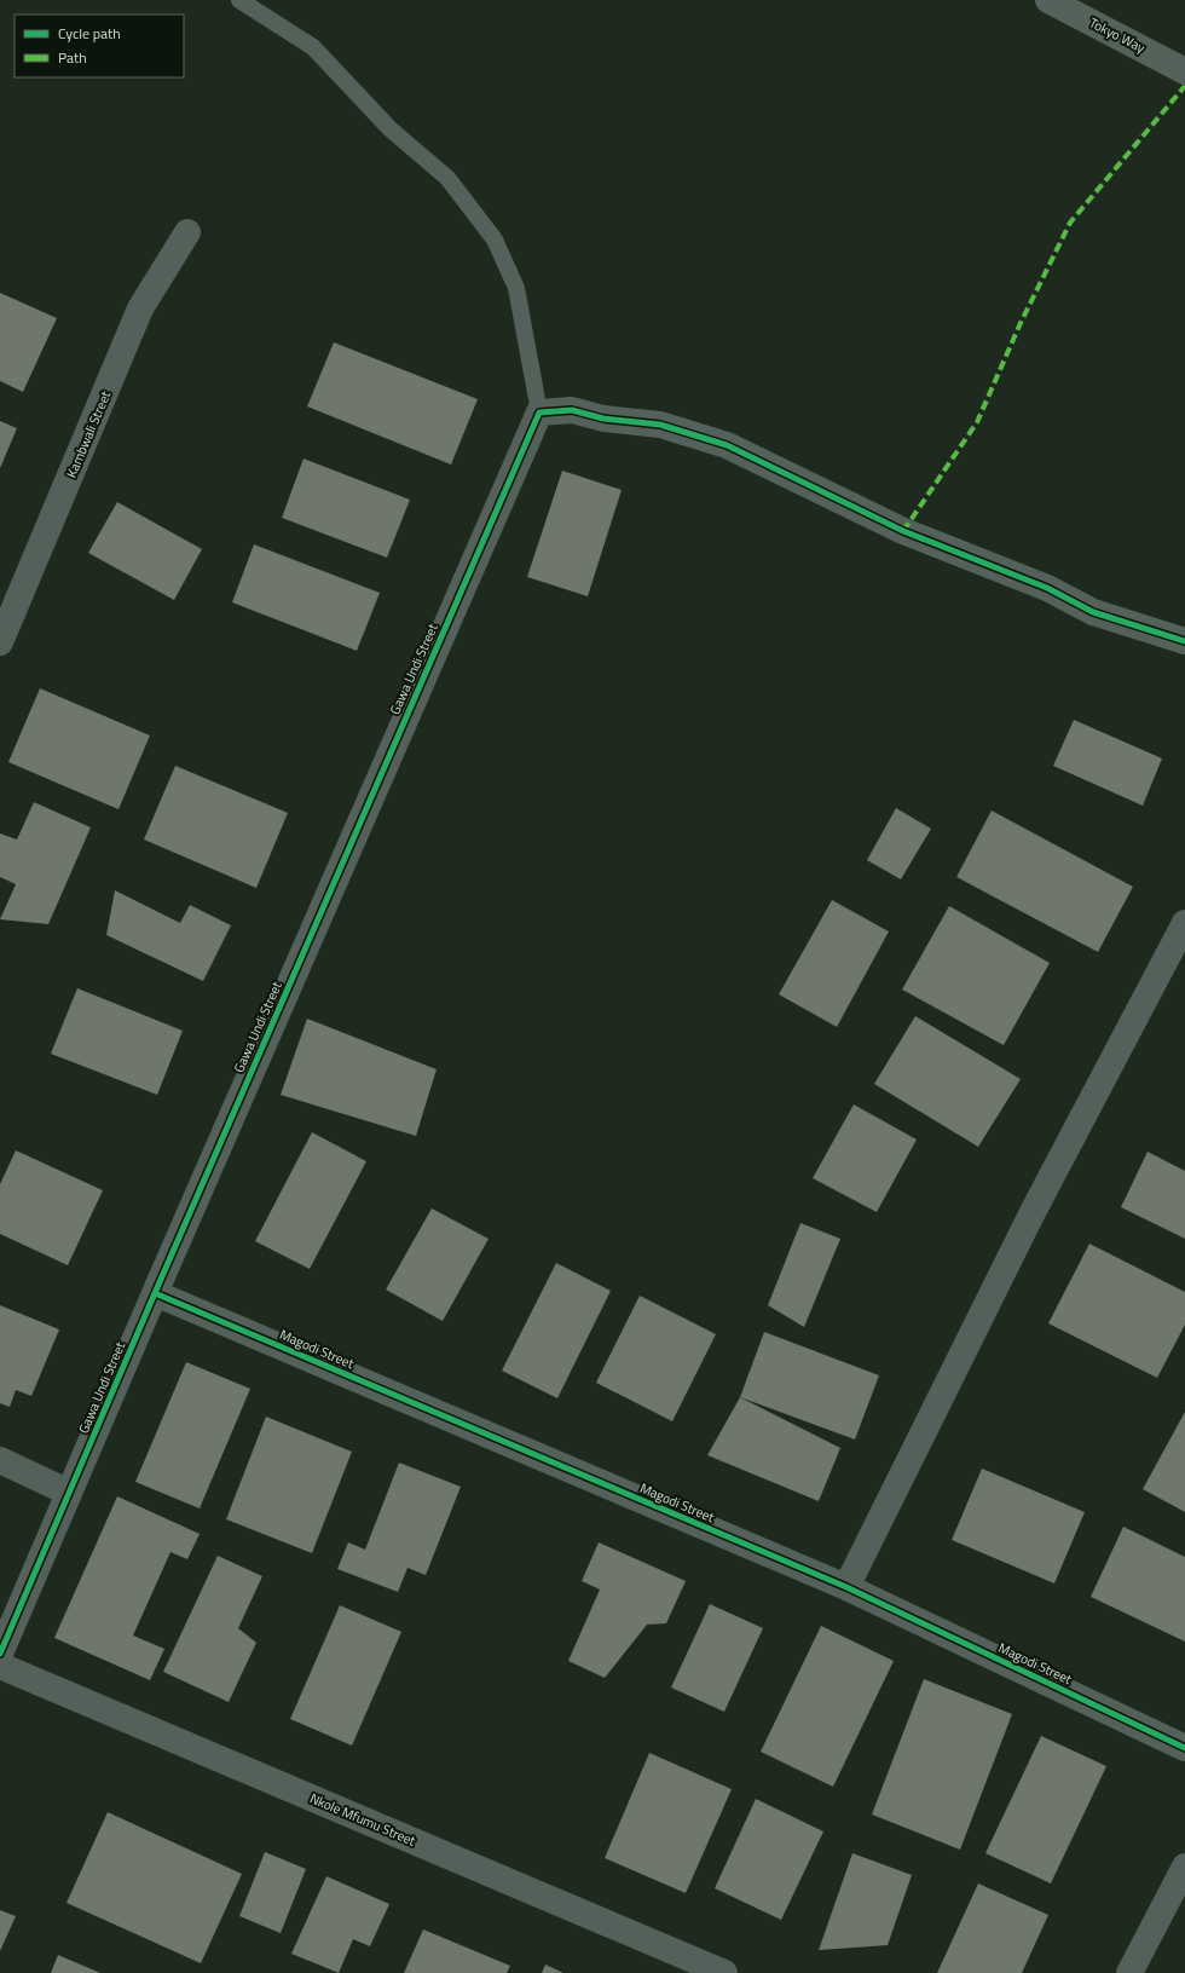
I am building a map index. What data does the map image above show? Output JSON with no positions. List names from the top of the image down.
{
  "streets": {
    "street": [
      "Tokyo Way",
      "Kambwali Street",
      "Gawa Undi Street",
      "Magodi Street",
      "Nkole Mfumu Street"
    ]
  },
  "crossings": [
    ["Gawa Undi Street", "Magodi Street"]
  ],
  "legend": ["Cycle path", "Path"]
}
